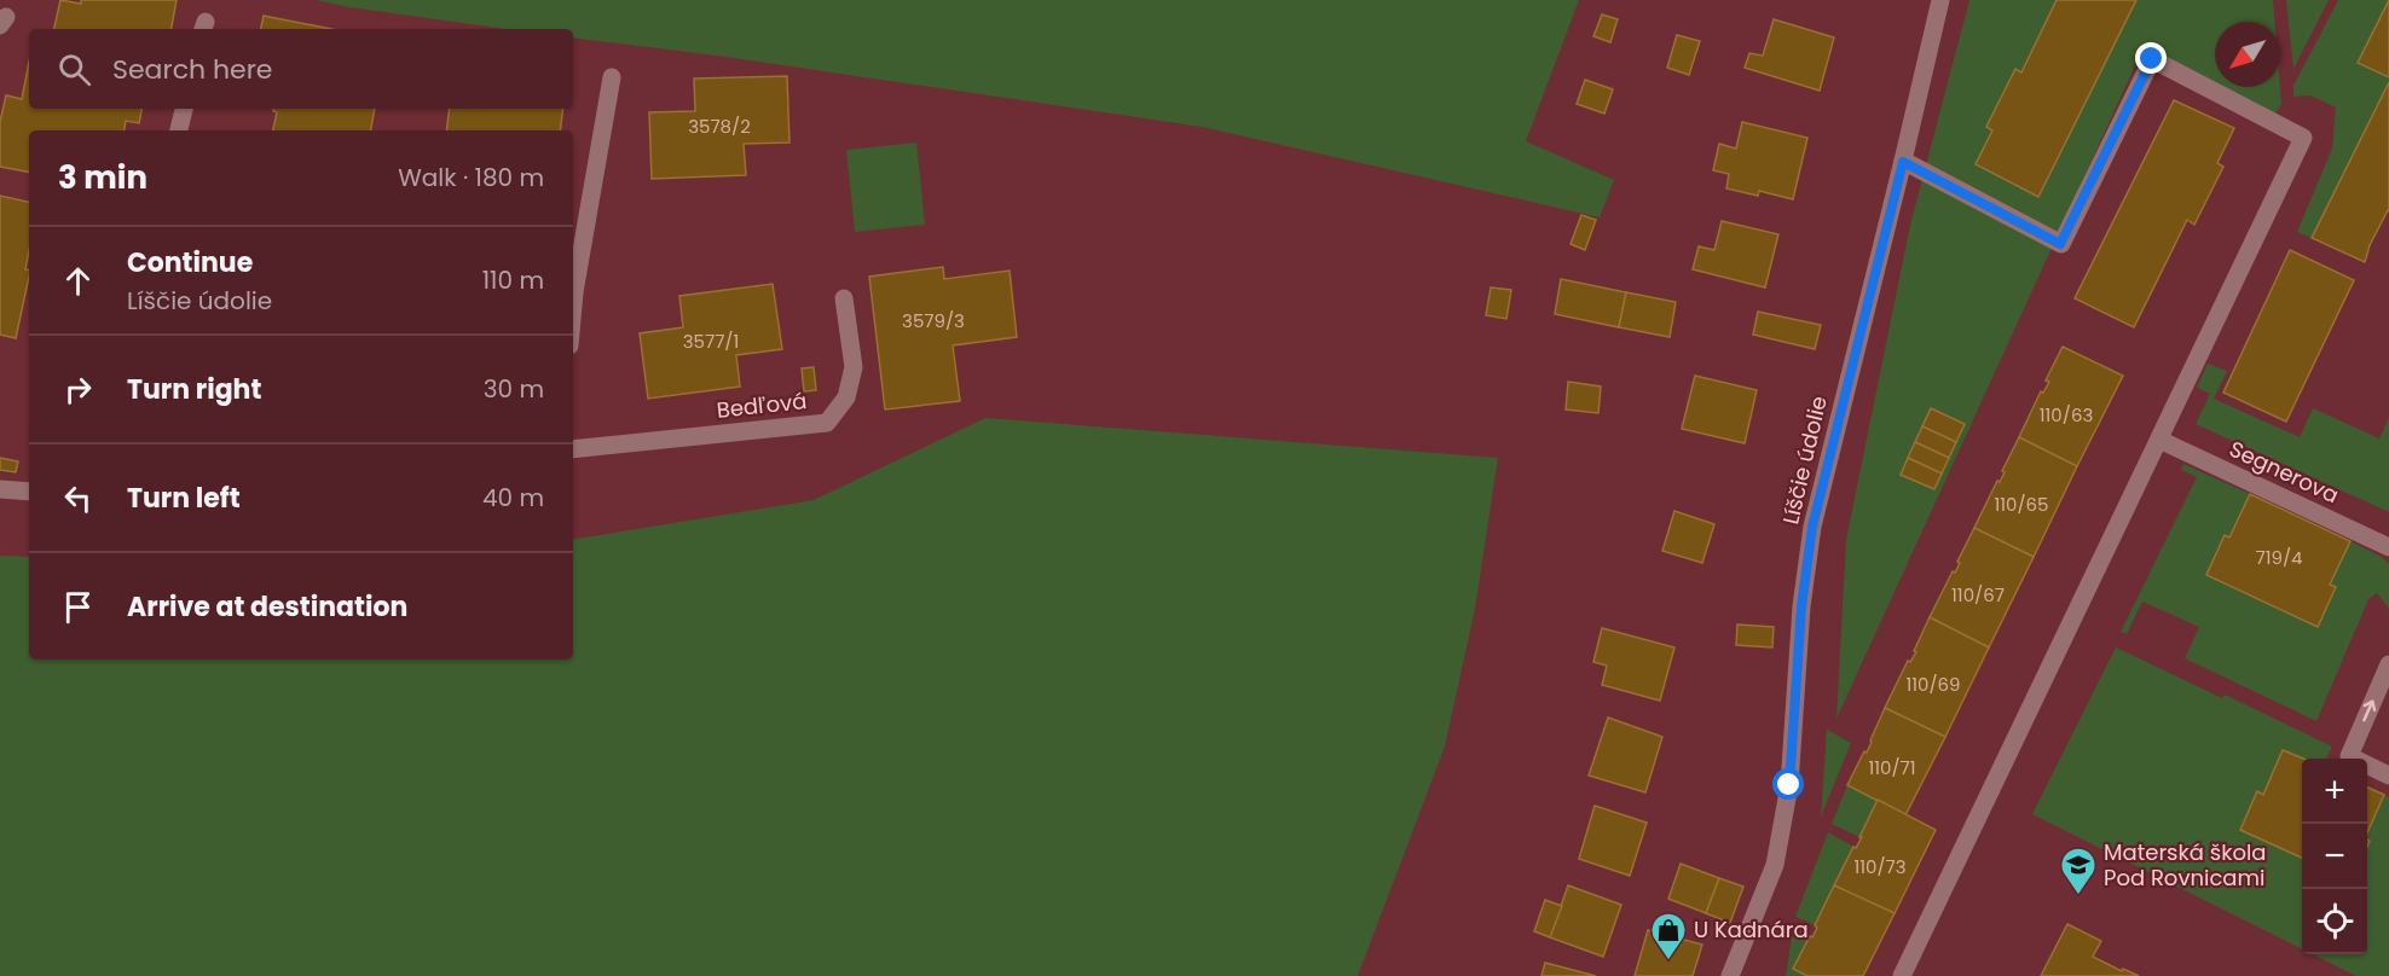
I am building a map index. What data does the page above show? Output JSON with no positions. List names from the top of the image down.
{
  "streets": {
    "street": ["Bedľová", "Líščie údolie", "Segnerova"]
  },
  "places": {
    "school or university": ["Materská škola Pod Rovnicami"],
    "shop": ["U Kadnára"]
  },
  "house_numbers": [
    "3578/2",
    "3579/3",
    "3577/1",
    "110/63",
    "110/65",
    "719/4",
    "110/67",
    "110/69",
    "110/71",
    "110/73"
  ],
  "north": "bottom left",
  "page": {
    "search": "Search here",
    "heading": ["3 min", "Walk · 180 m"],
    "list": [
      ["Continue", "Líščie údolie", "110 m"],
      ["Turn right", "30 m"],
      ["Turn left", "40 m"],
      "Arrive at destination"
    ],
    "map_buttons": ["+", "−"]
  }
}
